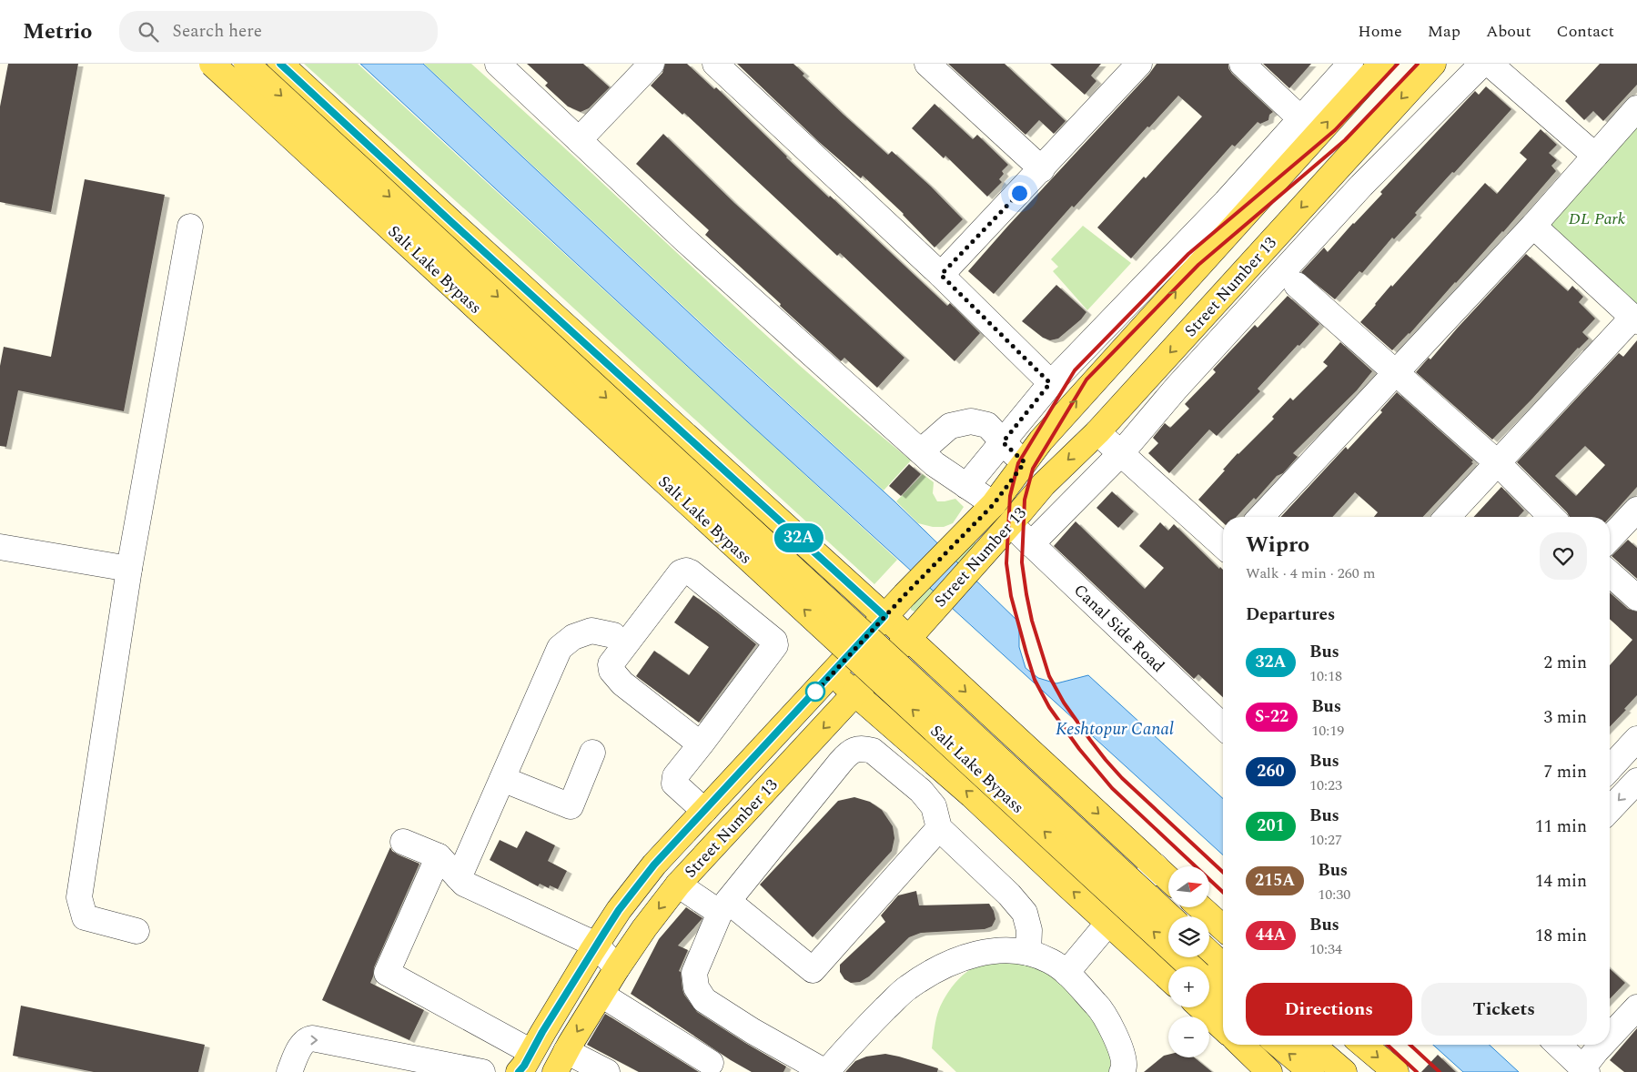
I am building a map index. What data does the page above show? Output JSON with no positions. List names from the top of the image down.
{
  "streets": {
    "main road": ["Salt Lake Bypass", "Street Number 13"],
    "street": ["Canal Side Road"]
  },
  "crossings": [
    ["Street Number 13", "Canal Side Road"]
  ],
  "water": ["Keshtopur Canal"],
  "parks": ["DL Park"],
  "lines": ["bus line 32A"],
  "north": "right",
  "page": {
    "header": "Metrio",
    "search": "Search here",
    "nav": [
      "Home",
      "Map",
      "About",
      "Contact"
    ],
    "on_map": "32A",
    "heading": [
      ["Wipro", "Walk · 4 min · 260 m"],
      "Departures"
    ],
    "list": [
      {
        "mark": "32A",
        "name": "Bus",
        "note": "10:18",
        "value": "2 min"
      },
      {
        "mark": "S-22",
        "name": "Bus",
        "note": "10:19",
        "value": "3 min"
      },
      {
        "mark": "260",
        "name": "Bus",
        "note": "10:23",
        "value": "7 min"
      },
      {
        "mark": "201",
        "name": "Bus",
        "note": "10:27",
        "value": "11 min"
      },
      {
        "mark": "215A",
        "name": "Bus",
        "note": "10:30",
        "value": "14 min"
      },
      {
        "mark": "44A",
        "name": "Bus",
        "note": "10:34",
        "value": "18 min"
      }
    ],
    "map_buttons": ["+", "−"],
    "buttons": ["Directions", "Tickets"]
  }
}
